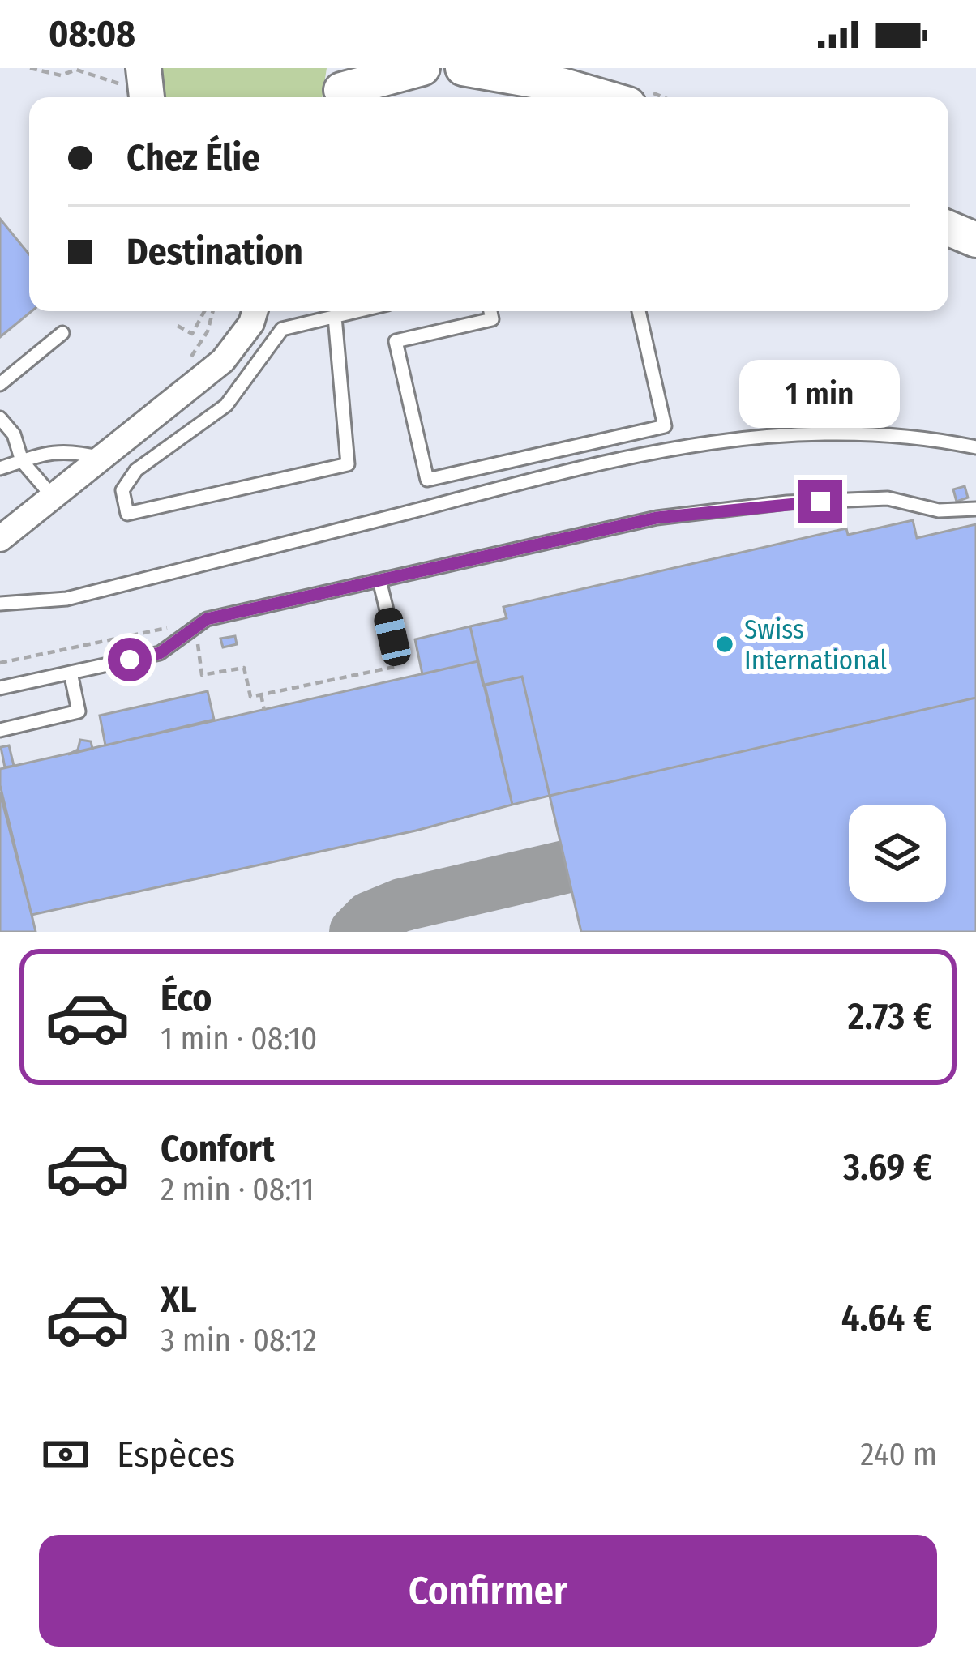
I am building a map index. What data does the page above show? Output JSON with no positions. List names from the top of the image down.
{
  "places": ["Swiss International"],
  "page": {
    "status": "08:08",
    "banner": ["Chez Élie", "Destination"],
    "bubble": "1 min",
    "list": [
      {
        "name": "Éco",
        "note": "1 min · 08:10",
        "value": "2.73 €"
      },
      {
        "name": "Confort",
        "note": "2 min · 08:11",
        "value": "3.69 €"
      },
      {
        "name": "XL",
        "note": "3 min · 08:12",
        "value": "4.64 €"
      }
    ],
    "pay": ["Espèces", "240 m"],
    "buttons": "Confirmer"
  }
}
